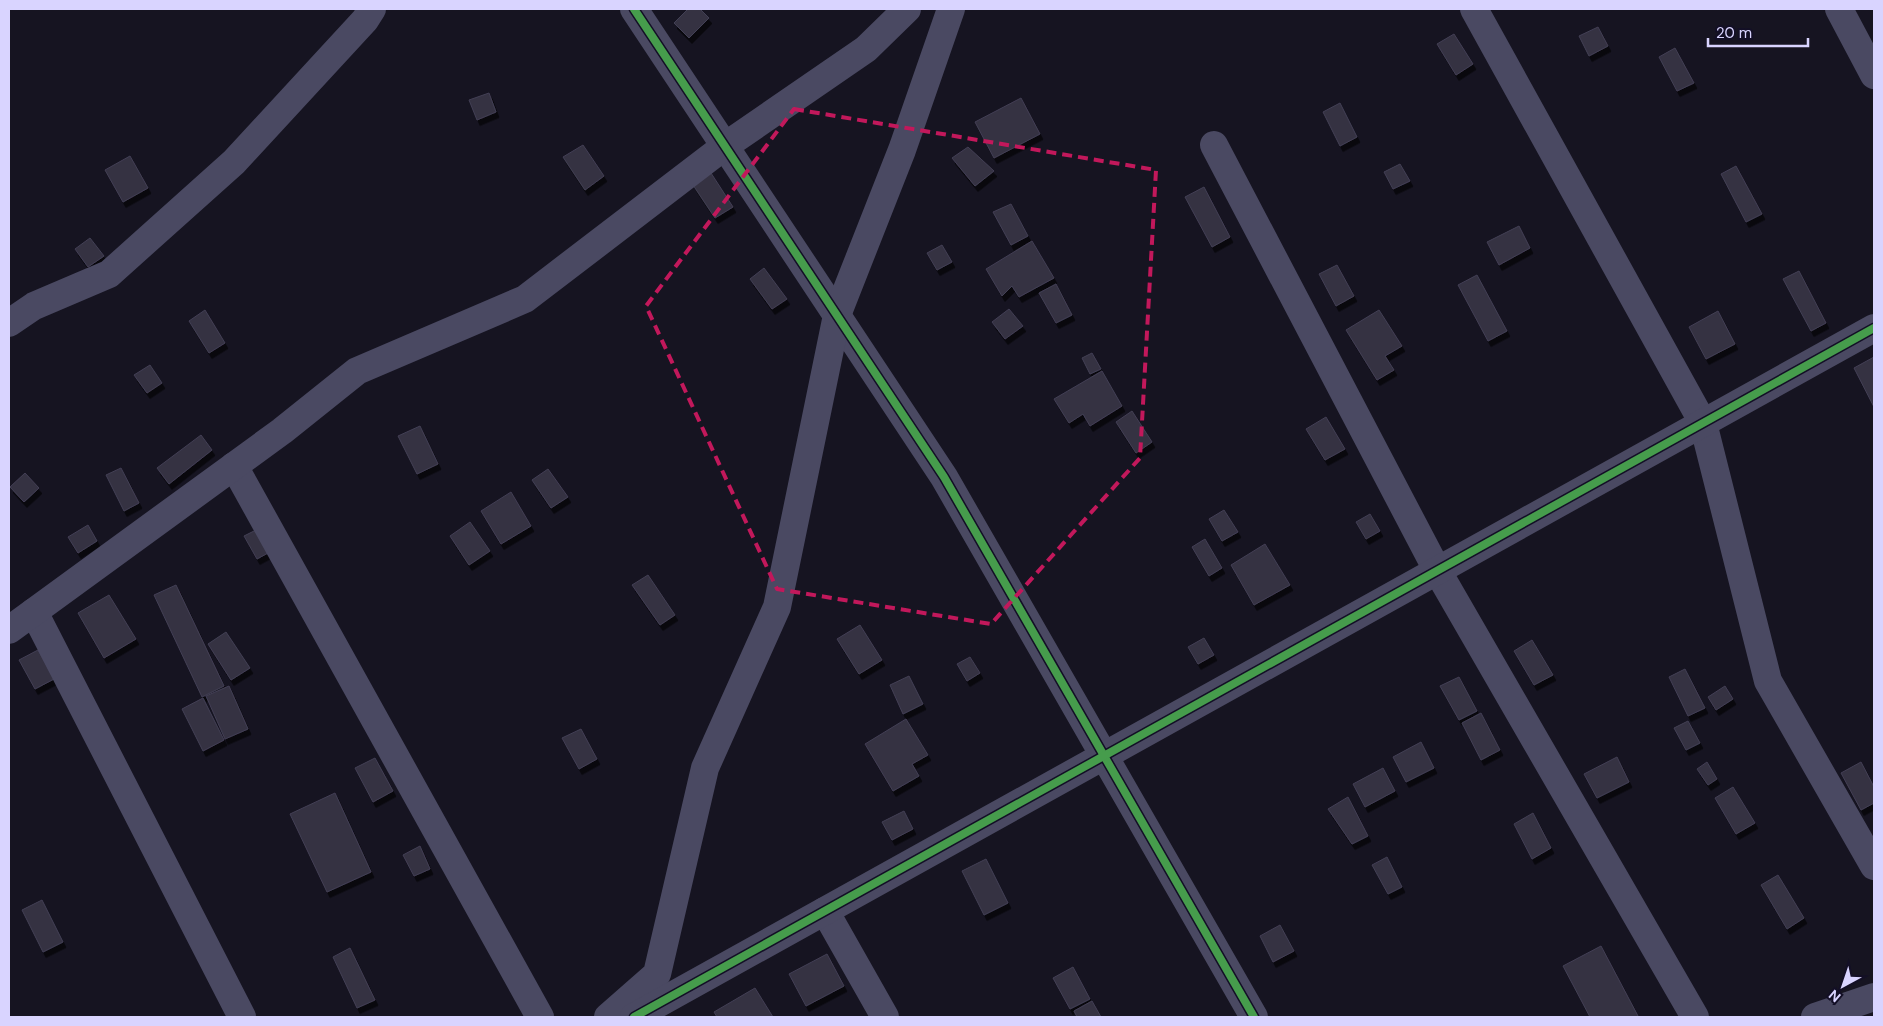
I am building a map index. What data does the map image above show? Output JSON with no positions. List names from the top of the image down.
{
  "scale_bar": "20 m",
  "north": "bottom left"
}
